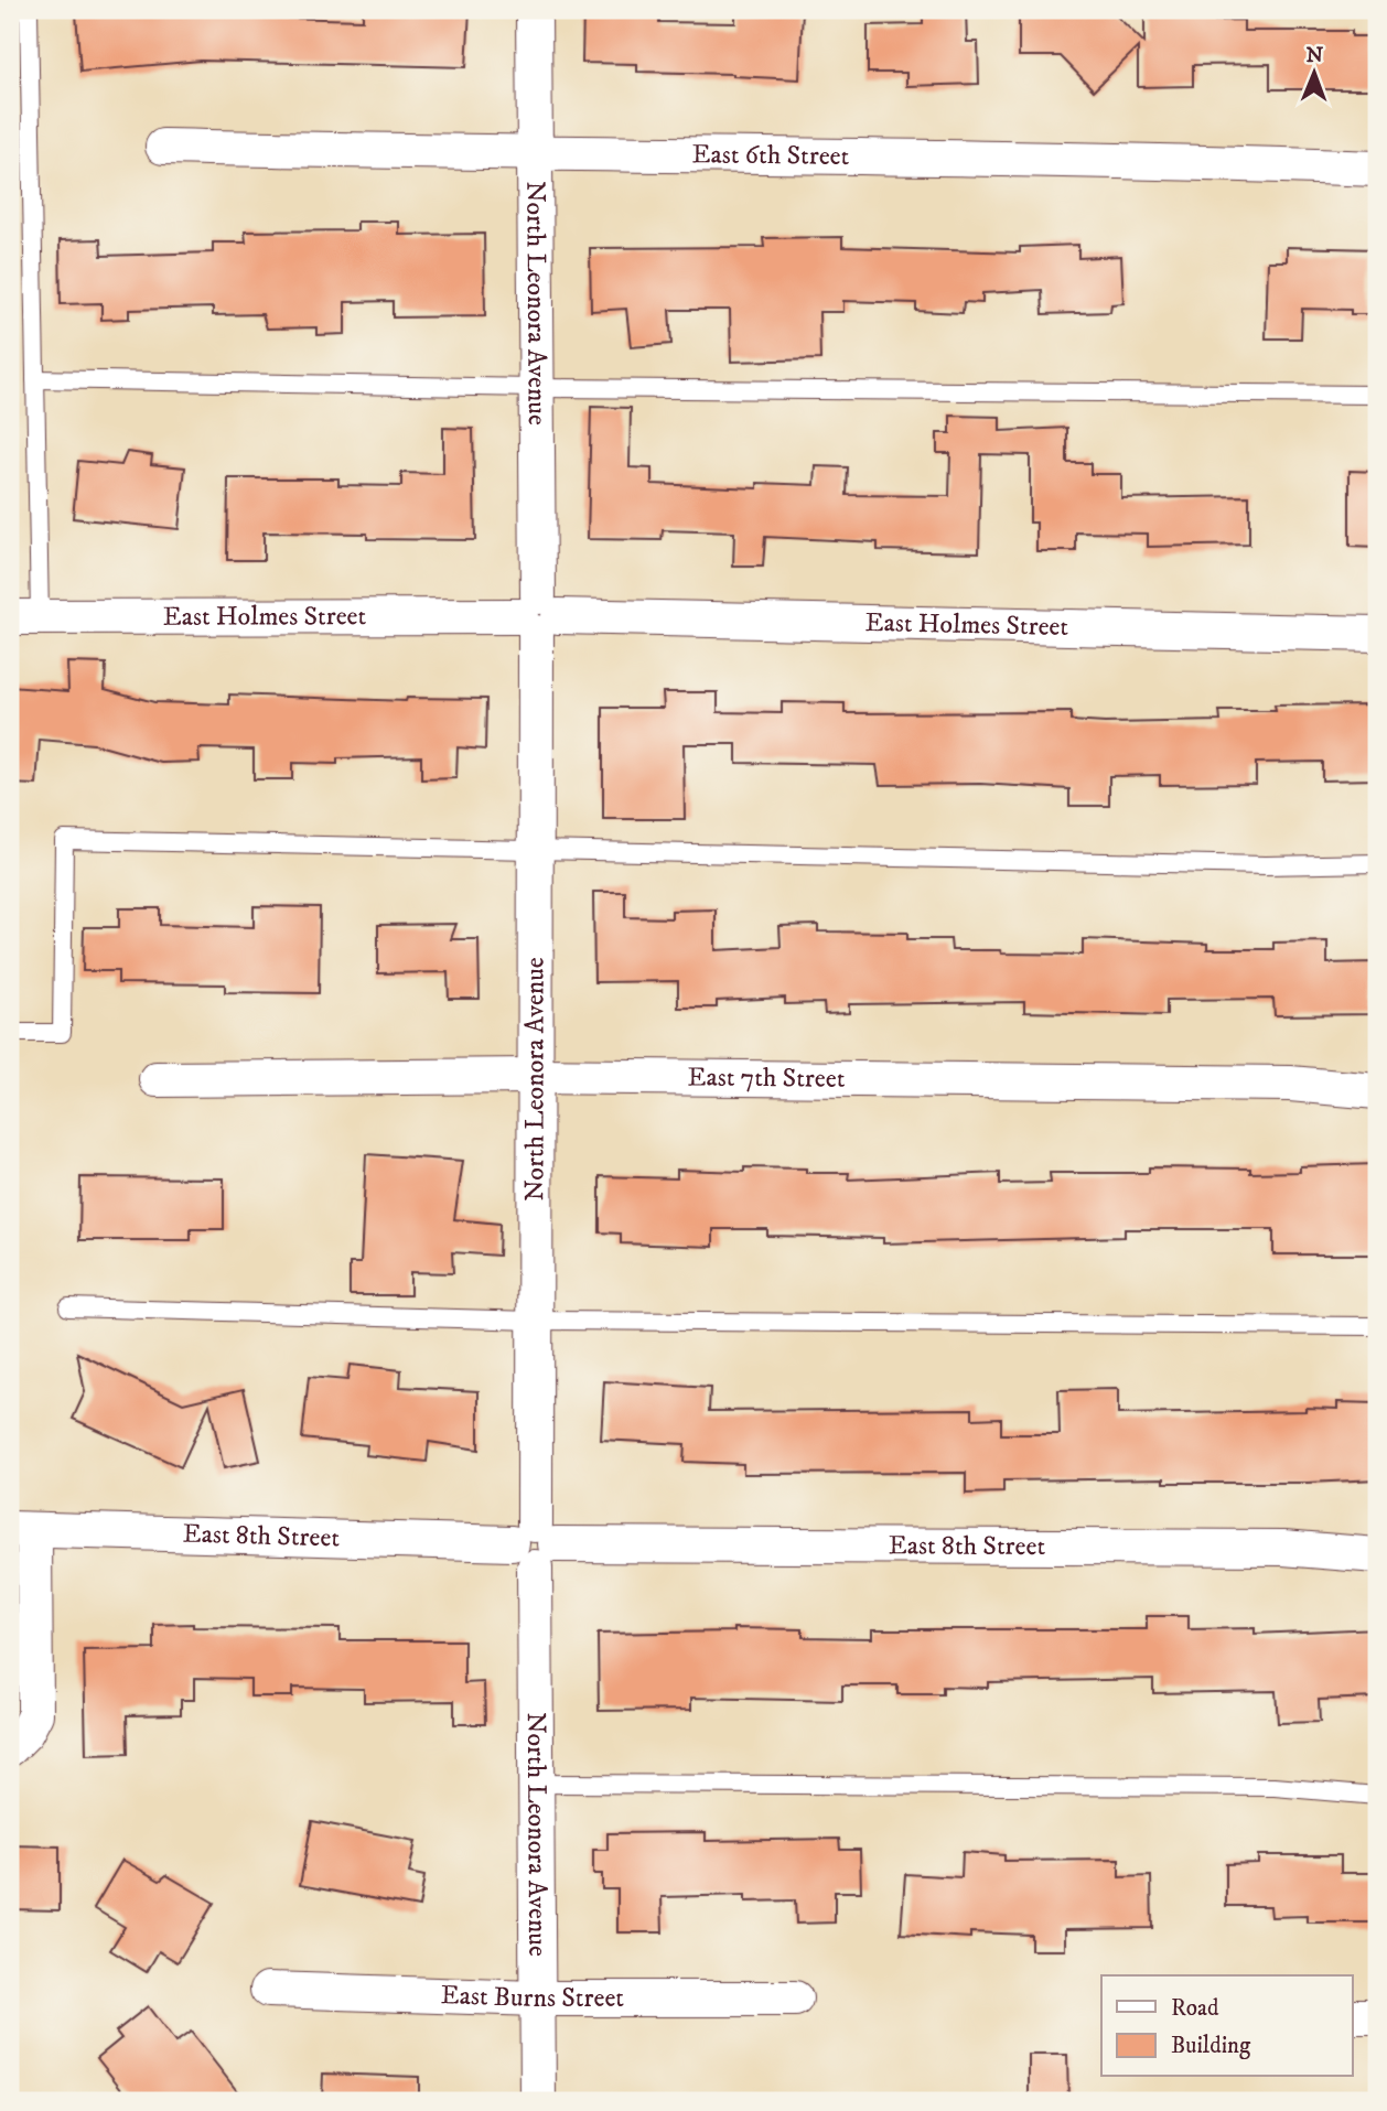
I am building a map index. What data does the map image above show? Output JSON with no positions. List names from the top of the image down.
{
  "streets": {
    "street": [
      "East 6th Street",
      "North Leonora Avenue",
      "East Holmes Street",
      "East 7th Street",
      "East 8th Street",
      "East Burns Street"
    ]
  },
  "crossings": [
    ["East 6th Street", "North Leonora Avenue"],
    ["North Leonora Avenue", "East Holmes Street"],
    ["North Leonora Avenue", "East 7th Street"],
    ["North Leonora Avenue", "East 8th Street"],
    ["North Leonora Avenue", "East Burns Street"]
  ],
  "legend": ["Road", "Building"],
  "north": "top"
}
